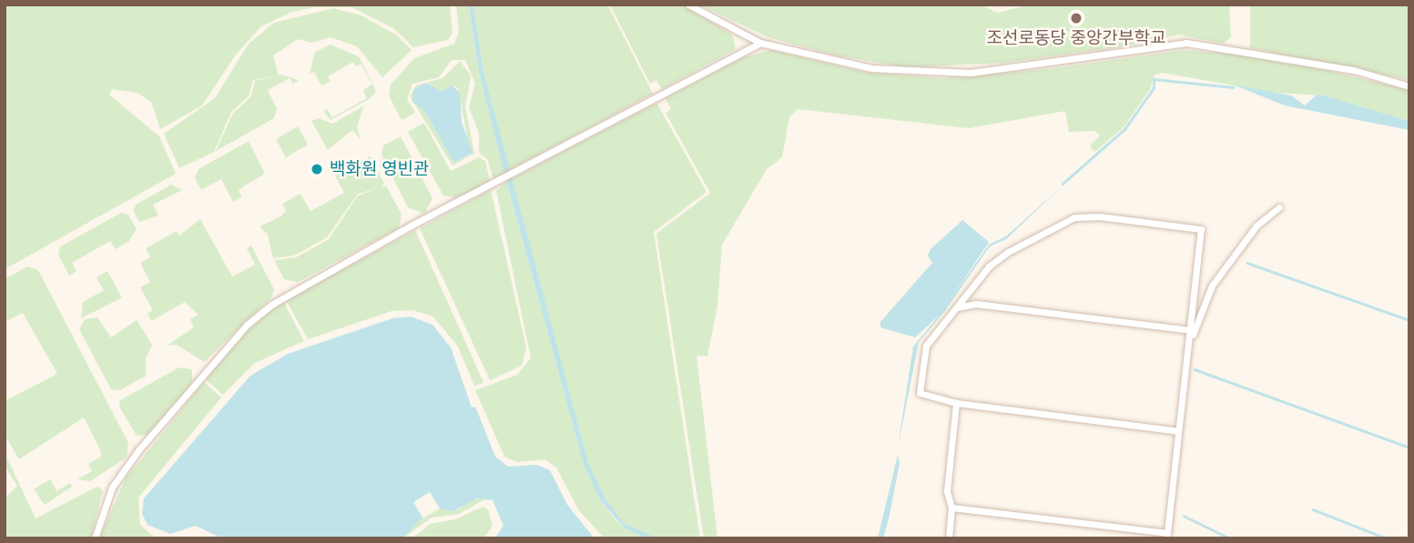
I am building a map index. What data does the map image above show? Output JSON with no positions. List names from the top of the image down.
{
  "places": ["조선로동당 중앙간부학교", "백화원 영빈관"]
}
